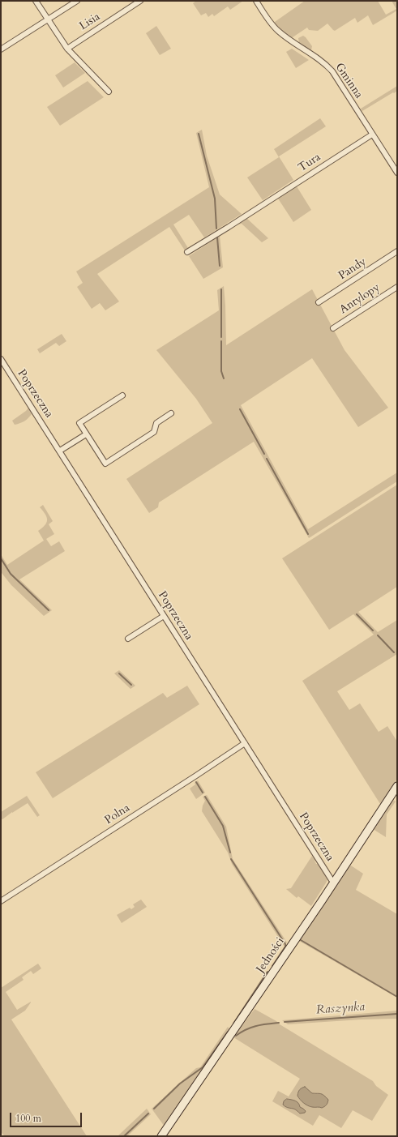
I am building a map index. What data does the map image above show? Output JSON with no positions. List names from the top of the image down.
{
  "streets": {
    "street": [
      "Lisia",
      "Gminna",
      "Tura",
      "Pandy",
      "Antylopy",
      "Poprzeczna",
      "Polna",
      "Jedności"
    ]
  },
  "crossings": [
    ["Gminna", "Tura"],
    ["Poprzeczna", "Polna"],
    ["Poprzeczna", "Jedności"]
  ],
  "water": ["Raszynka"],
  "scale_bar": "100 m"
}
